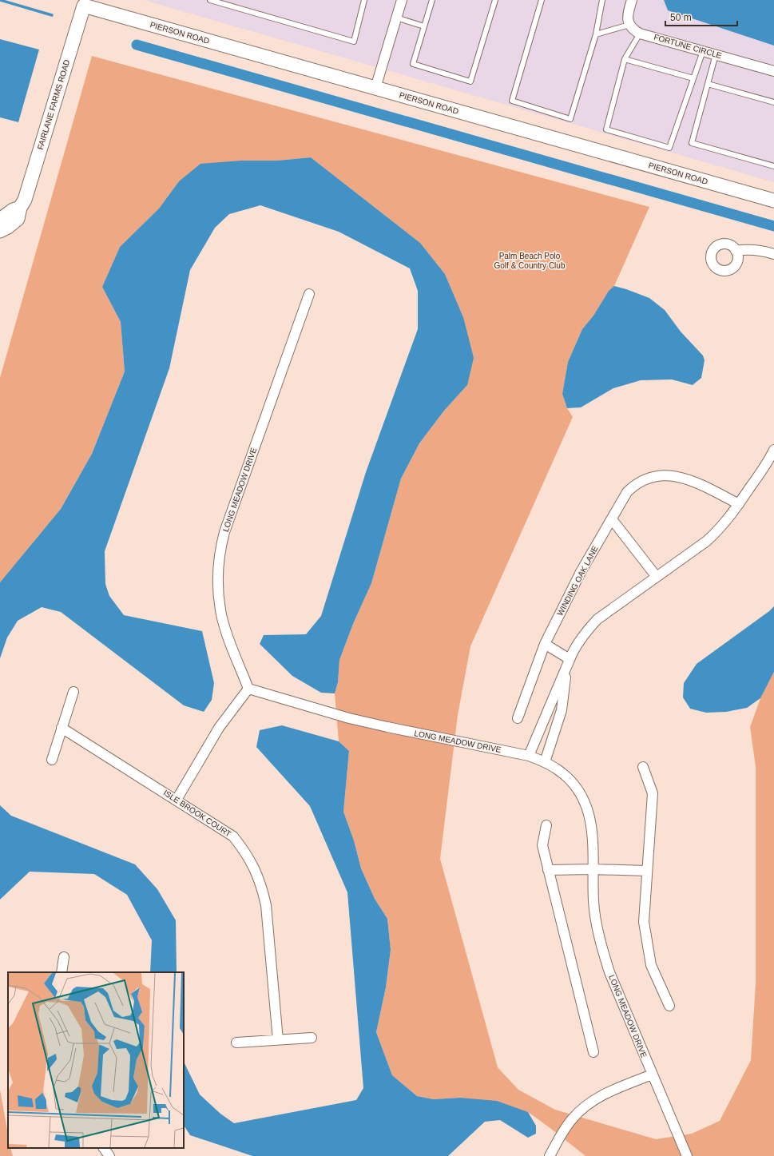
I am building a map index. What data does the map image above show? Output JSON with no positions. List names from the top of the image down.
{
  "streets": {
    "street": [
      "PIERSON ROAD",
      "FORTUNE CIRCLE",
      "FAIRLANE FARMS ROAD",
      "LONG MEADOW DRIVE",
      "WINDING OAK LANE",
      "ISLE BROOK COURT"
    ]
  },
  "crossings": [
    ["PIERSON ROAD", "FAIRLANE FARMS ROAD"]
  ],
  "parks": ["Palm Beach Polo Golf & Country Club"],
  "scale_bar": "50 m"
}
